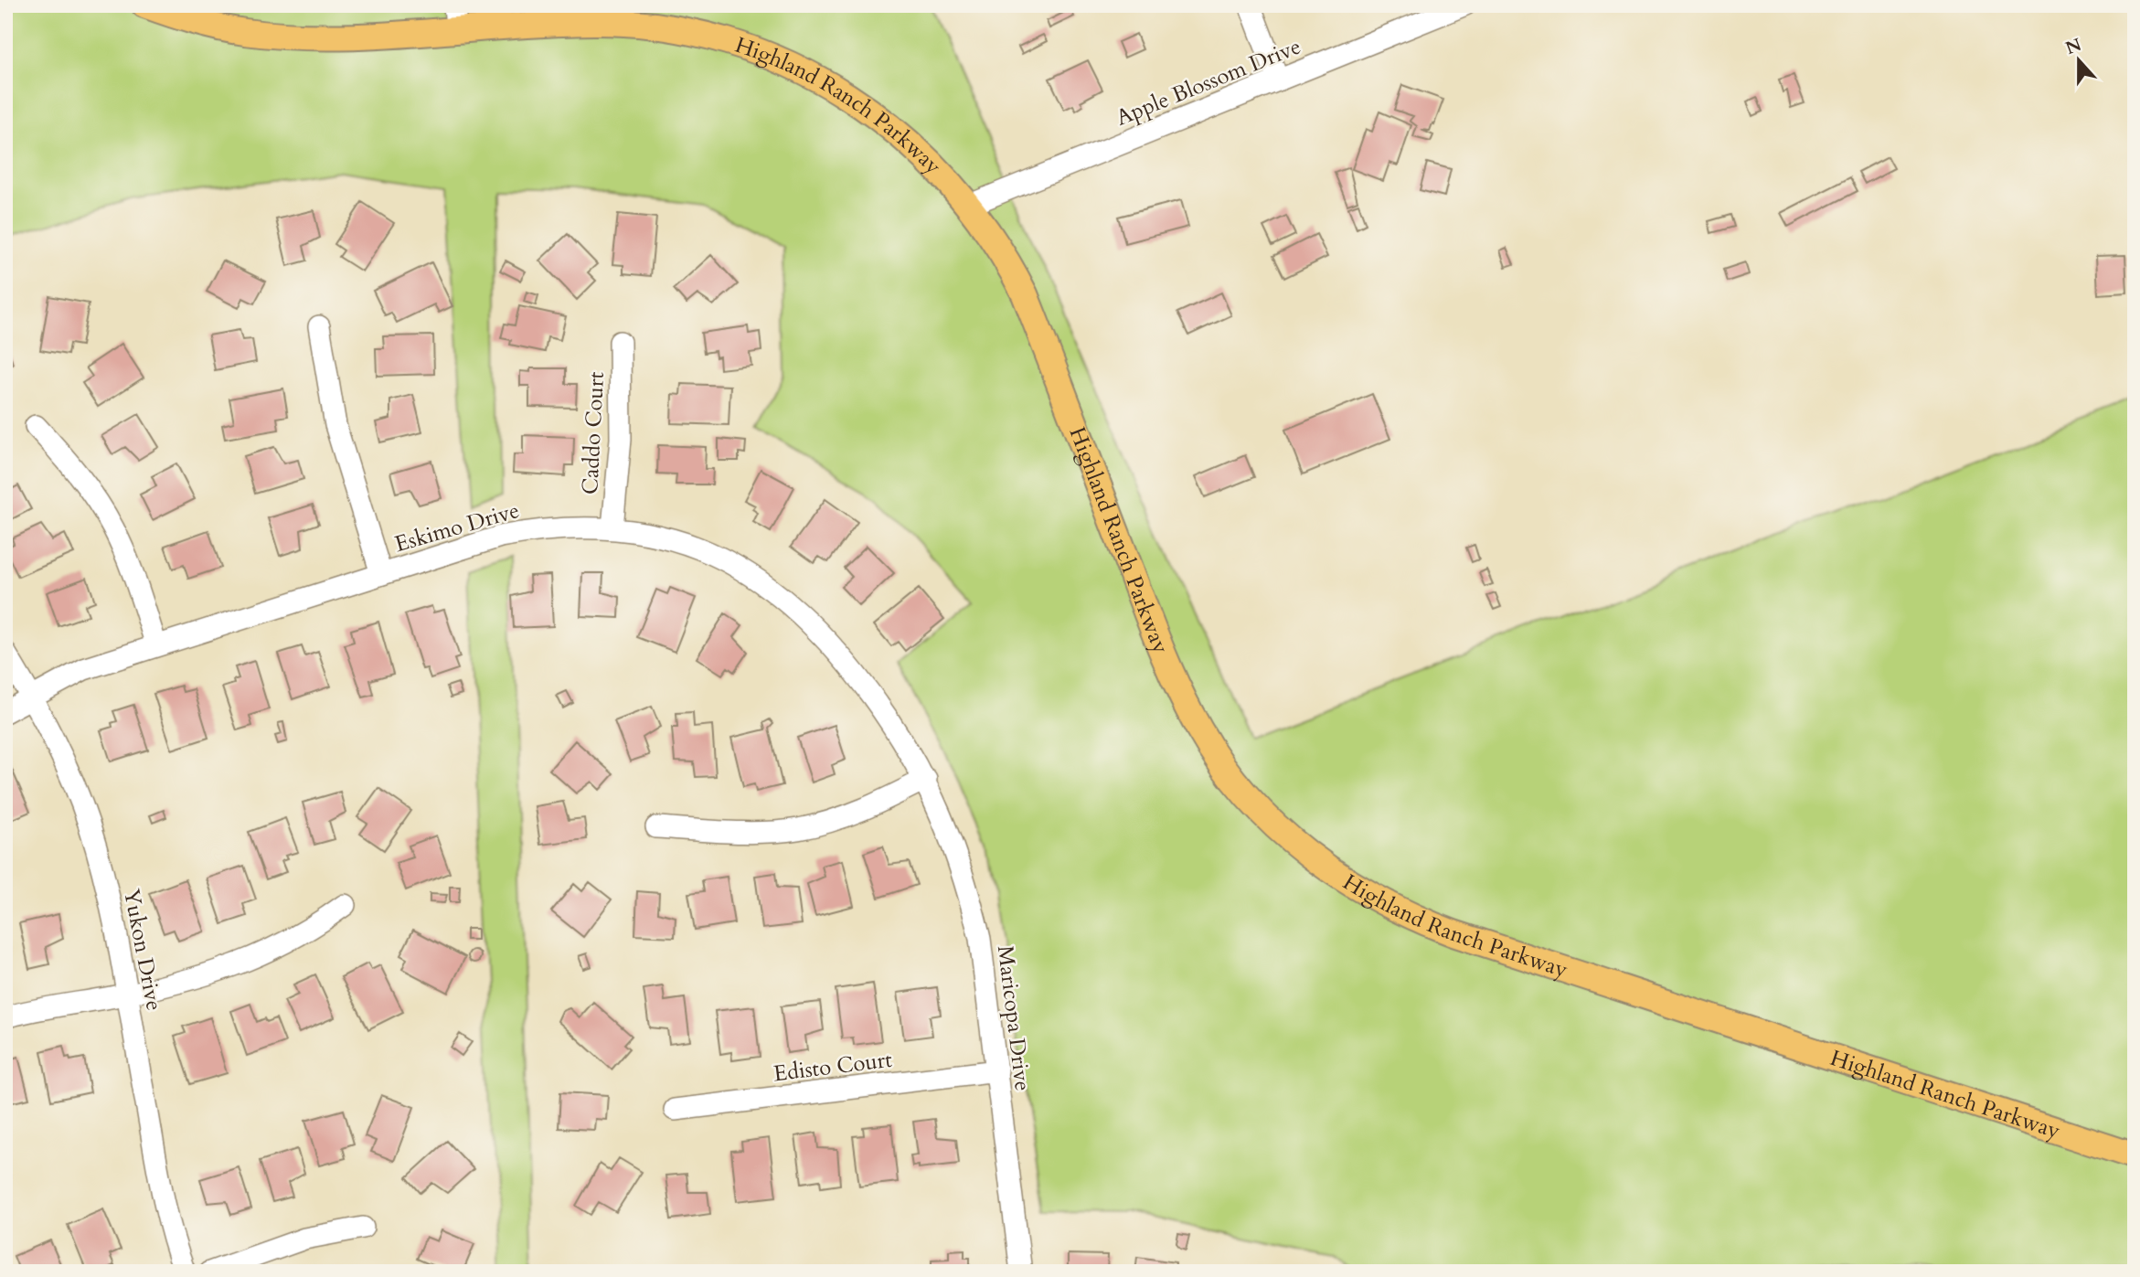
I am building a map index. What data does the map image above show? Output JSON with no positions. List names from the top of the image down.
{
  "streets": {
    "main road": ["Highland Ranch Parkway"],
    "street": [
      "Apple Blossom Drive",
      "Caddo Court",
      "Eskimo Drive",
      "Yukon Drive",
      "Maricopa Drive",
      "Edisto Court"
    ]
  },
  "crossings": [
    ["Apple Blossom Drive", "Highland Ranch Parkway"],
    ["Caddo Court", "Eskimo Drive"],
    ["Eskimo Drive", "Yukon Drive"],
    ["Eskimo Drive", "Maricopa Drive"],
    ["Maricopa Drive", "Edisto Court"]
  ],
  "north": "top"
}
